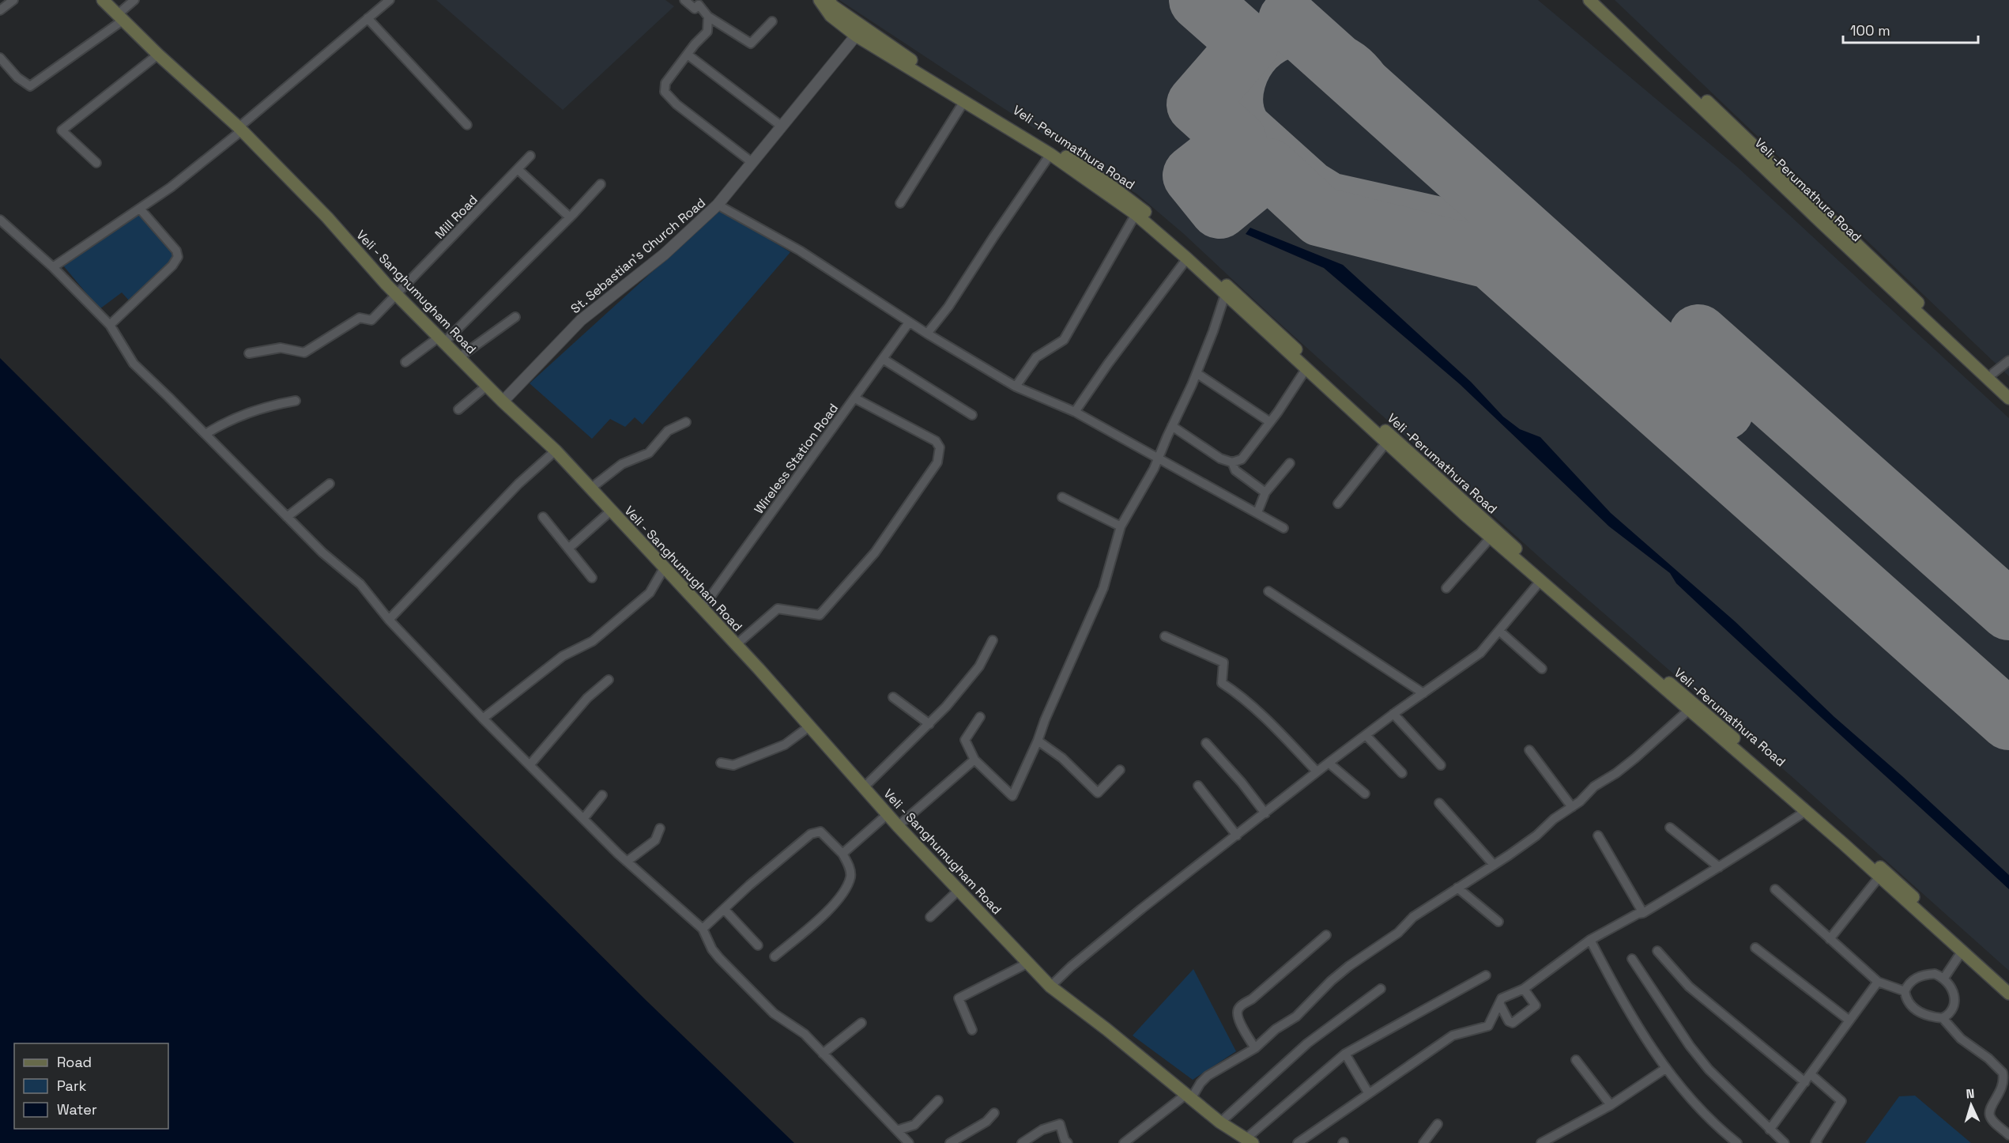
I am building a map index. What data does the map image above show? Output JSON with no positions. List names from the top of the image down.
{
  "streets": {
    "main road": ["Veli -Perumathura Road", "Veli - Sanghumugham Road"],
    "street": ["Mill Road", "St. Sebastian's Church Road", "Wireless Station Road"]
  },
  "crossings": [
    ["Mill Road", "Veli - Sanghumugham Road"],
    ["St. Sebastian's Church Road", "Veli - Sanghumugham Road"],
    ["Veli - Sanghumugham Road", "Wireless Station Road"]
  ],
  "legend": ["Road", "Park", "Water"],
  "scale_bar": "100 m",
  "north": "top"
}
